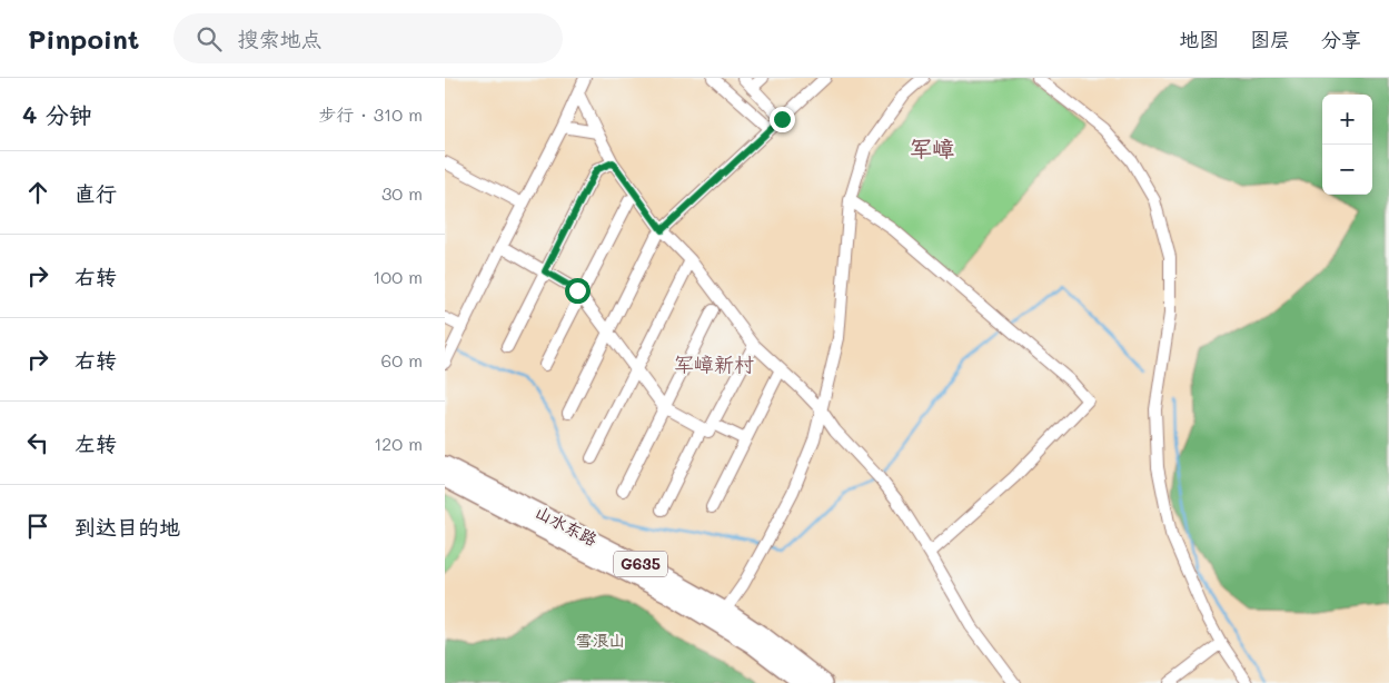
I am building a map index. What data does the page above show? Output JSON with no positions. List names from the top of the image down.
{
  "streets": {
    "highway": ["山水东路", "G635"]
  },
  "districts": ["军嶂", "军嶂新村"],
  "parks": ["雪浪山"],
  "page": {
    "header": "Pinpoint",
    "search": "搜索地点",
    "nav": ["地图", "图层", "分享"],
    "heading": ["4 分钟", "步行 · 310 m"],
    "map_buttons": ["+", "−"],
    "list": [
      ["直行", "30 m"],
      ["右转", "100 m"],
      ["右转", "60 m"],
      ["左转", "120 m"],
      "到达目的地"
    ]
  }
}
